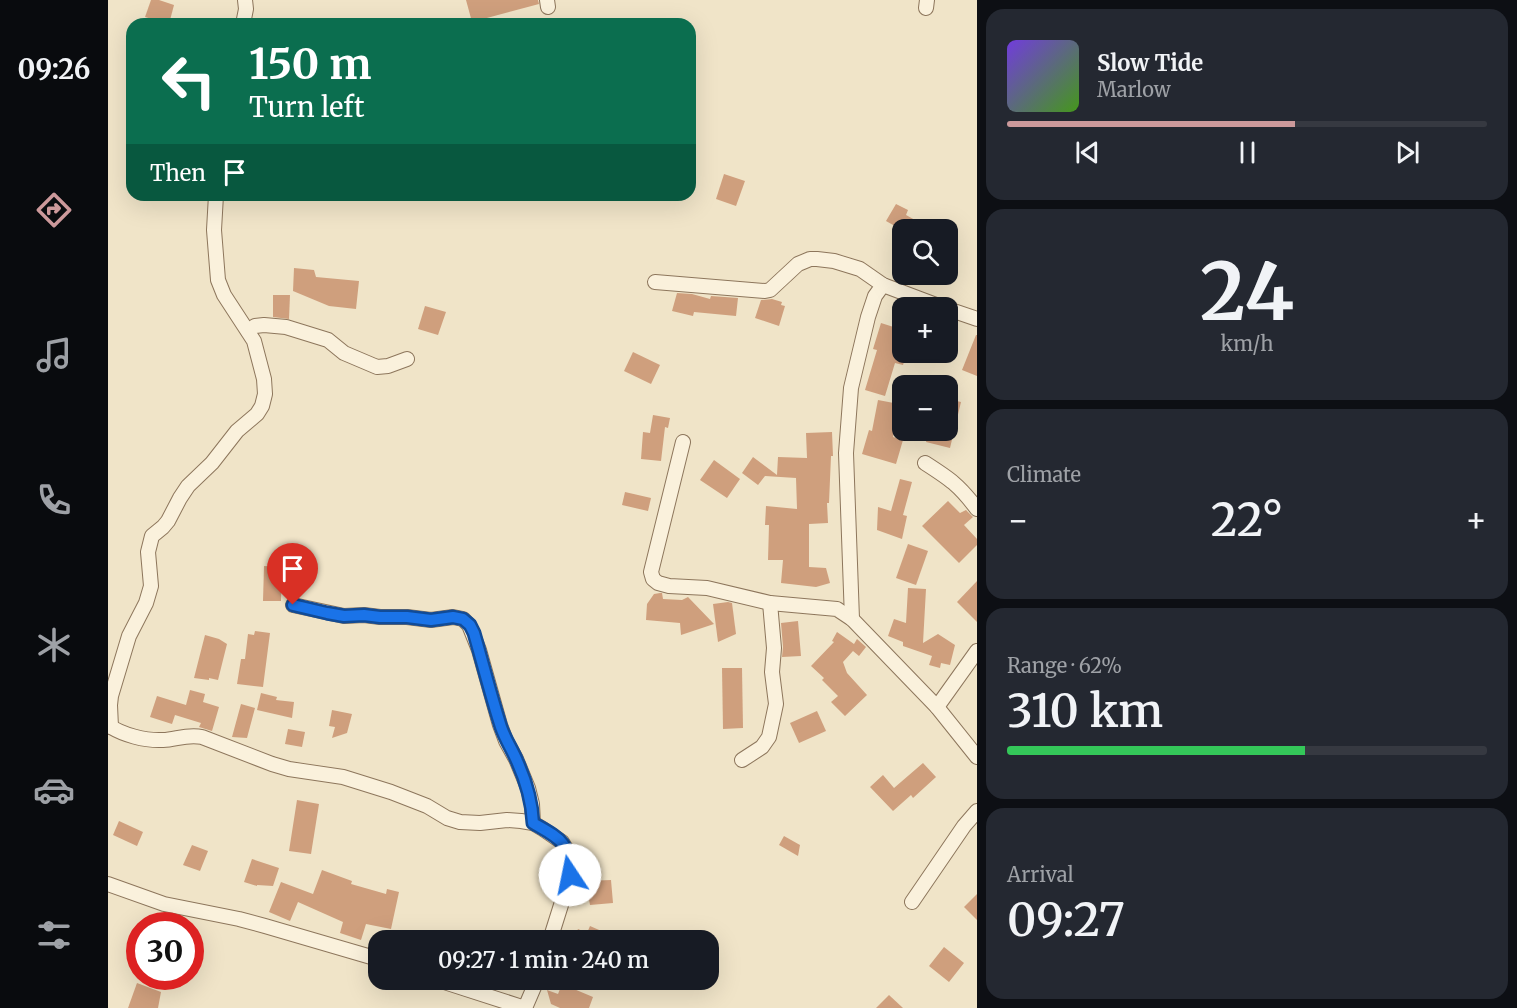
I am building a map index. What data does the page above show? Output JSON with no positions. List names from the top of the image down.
{
  "page": {
    "tabs": "09:26",
    "turn": ["150 m", "Turn left"],
    "song": ["Slow Tide", "Marlow"],
    "then": "Then",
    "tile": [
      ["24", "km/h"],
      "Climate",
      ["Range · 62%", "310 km"],
      ["Arrival", "09:27"]
    ],
    "map_buttons": ["+", "−"],
    "heat": ["−", "22°", "+"],
    "limit": "30",
    "trip": "09:27 · 1 min · 240 m"
  }
}
